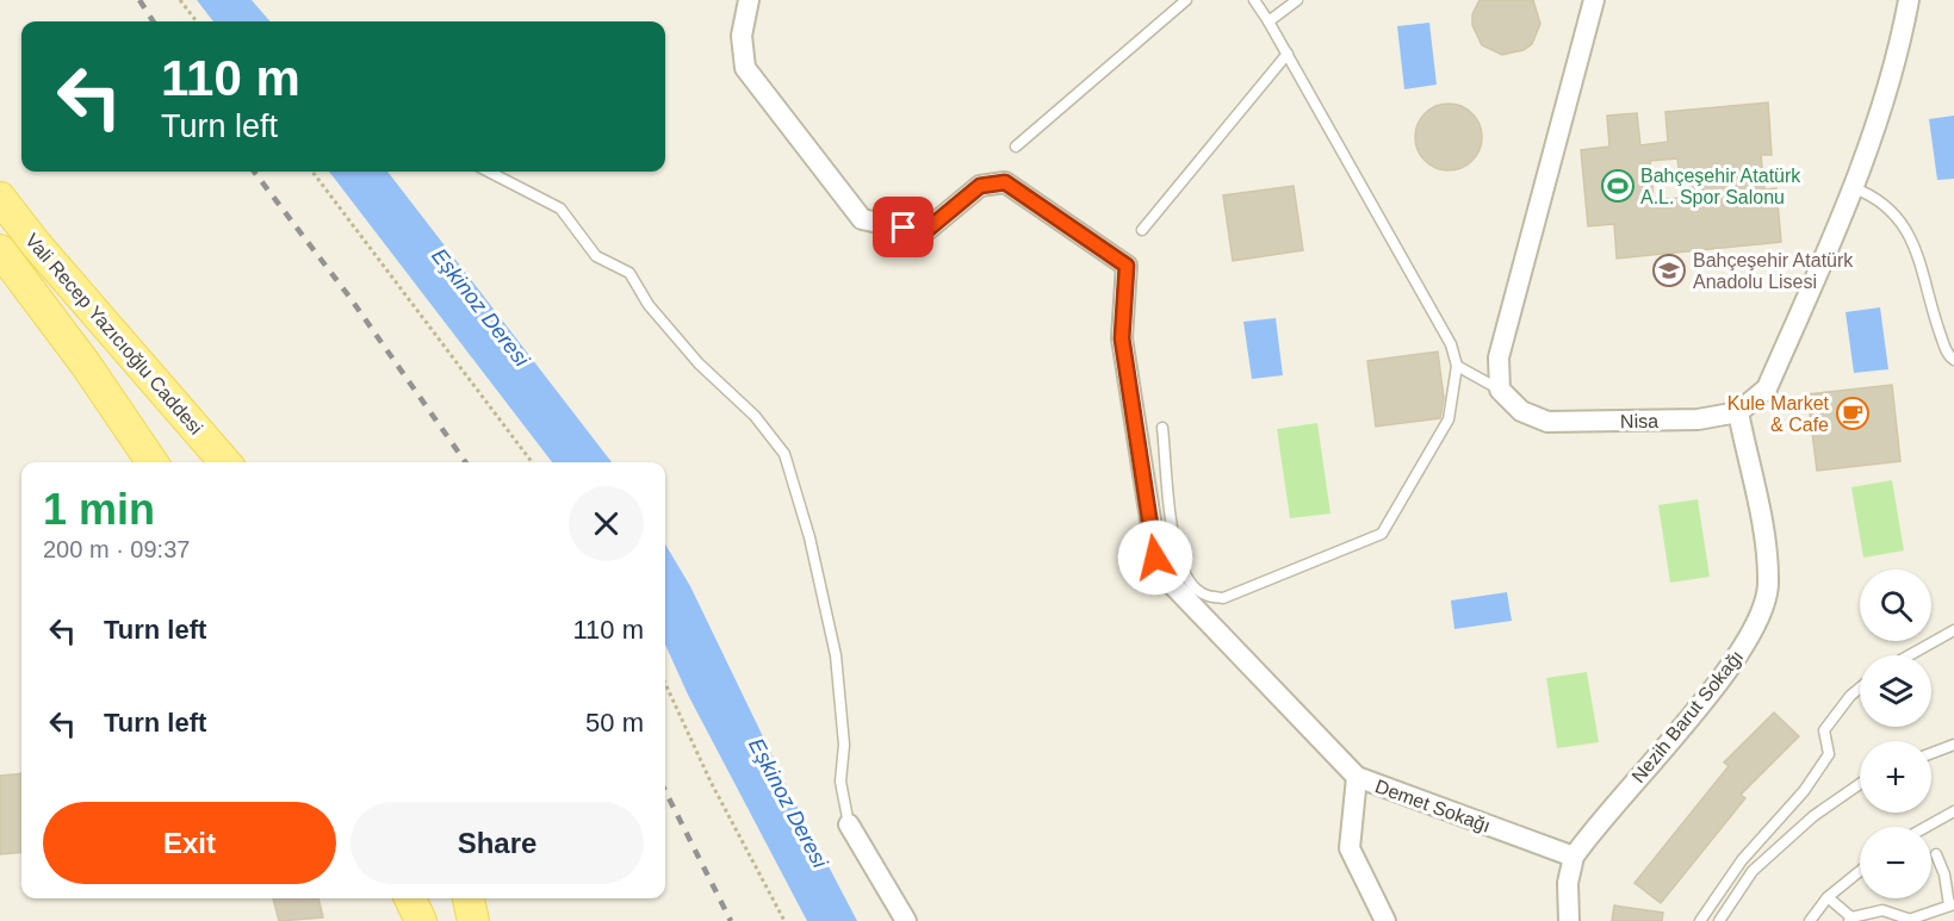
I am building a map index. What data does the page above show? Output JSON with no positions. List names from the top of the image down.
{
  "streets": {
    "main road": ["Vali Recep Yazıcıoğlu Caddesi"],
    "street": ["Nisa", "Nezih Barut Sokağı", "Demet Sokağı"]
  },
  "crossings": [
    ["Nisa", "Nezih Barut Sokağı"],
    ["Nezih Barut Sokağı", "Demet Sokağı"]
  ],
  "water": ["Eşkinoz Deresi"],
  "places": {
    "sports": ["Bahçeşehir Atatürk A.L. Spor Salonu"],
    "school or university": ["Bahçeşehir Atatürk Anadolu Lisesi"],
    "cafe": ["Kule Market & Cafe"]
  },
  "page": {
    "turn": ["110 m", "Turn left"],
    "heading": ["1 min", "200 m · 09:37"],
    "map_buttons": ["+", "−"],
    "list": [
      {
        "name": "Turn left",
        "value": "110 m"
      },
      {
        "name": "Turn left",
        "value": "50 m"
      }
    ],
    "buttons": ["Exit", "Share"]
  }
}
